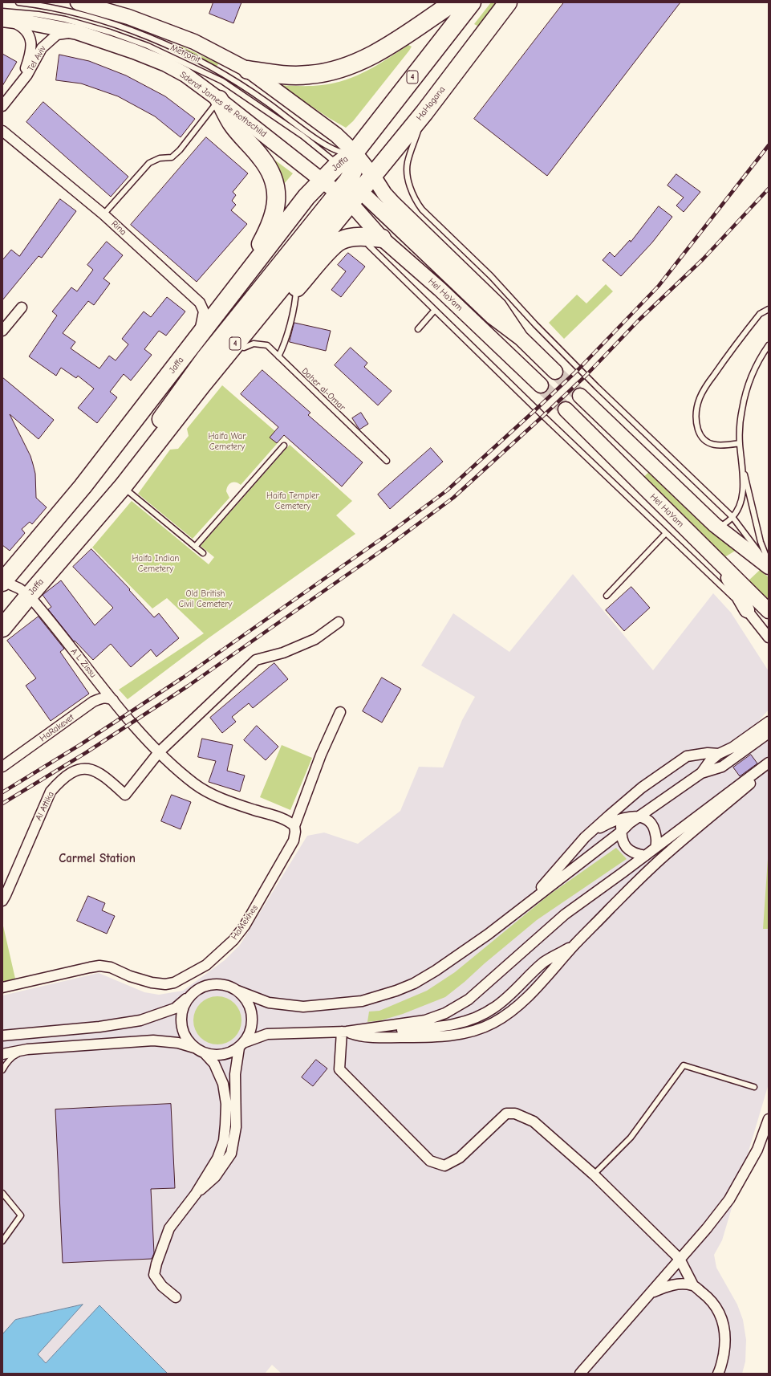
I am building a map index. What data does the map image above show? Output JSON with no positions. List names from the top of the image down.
{
  "streets": {
    "highway": ["4", "HaHagana", "Jaffa"],
    "street": [
      "Tel Aviv",
      "Sderot James de Rothschild",
      "Rina",
      "Hel HaYam",
      "A L Zissu",
      "HaRakevet",
      "Al Attika",
      "HaMekhes"
    ],
    "lane": ["Metronit", "Daher al-Omar"]
  },
  "crossings": [
    ["Metronit", "Tel Aviv"],
    ["Metronit", "4"],
    ["Metronit", "HaHagana"],
    ["Metronit", "Sderot James de Rothschild"],
    ["Metronit", "Jaffa"],
    ["Metronit", "Hel HaYam"],
    ["Tel Aviv", "Sderot James de Rothschild"],
    ["4", "Jaffa"],
    ["HaHagana", "Jaffa"],
    ["HaHagana", "Hel HaYam"],
    ["Sderot James de Rothschild", "Jaffa"],
    ["Jaffa", "Rina"],
    ["Jaffa", "Hel HaYam"],
    ["Jaffa", "A L Zissu"],
    ["A L Zissu", "HaRakevet"],
    ["A L Zissu", "Al Attika"],
    ["A L Zissu", "HaMekhes"]
  ],
  "districts": ["Carmel Station"],
  "parks": [
    "Haifa War Cemetery",
    "Haifa Templer Cemetery",
    "Haifa Indian Cemetery",
    "Old British Civil Cemetery"
  ]
}
